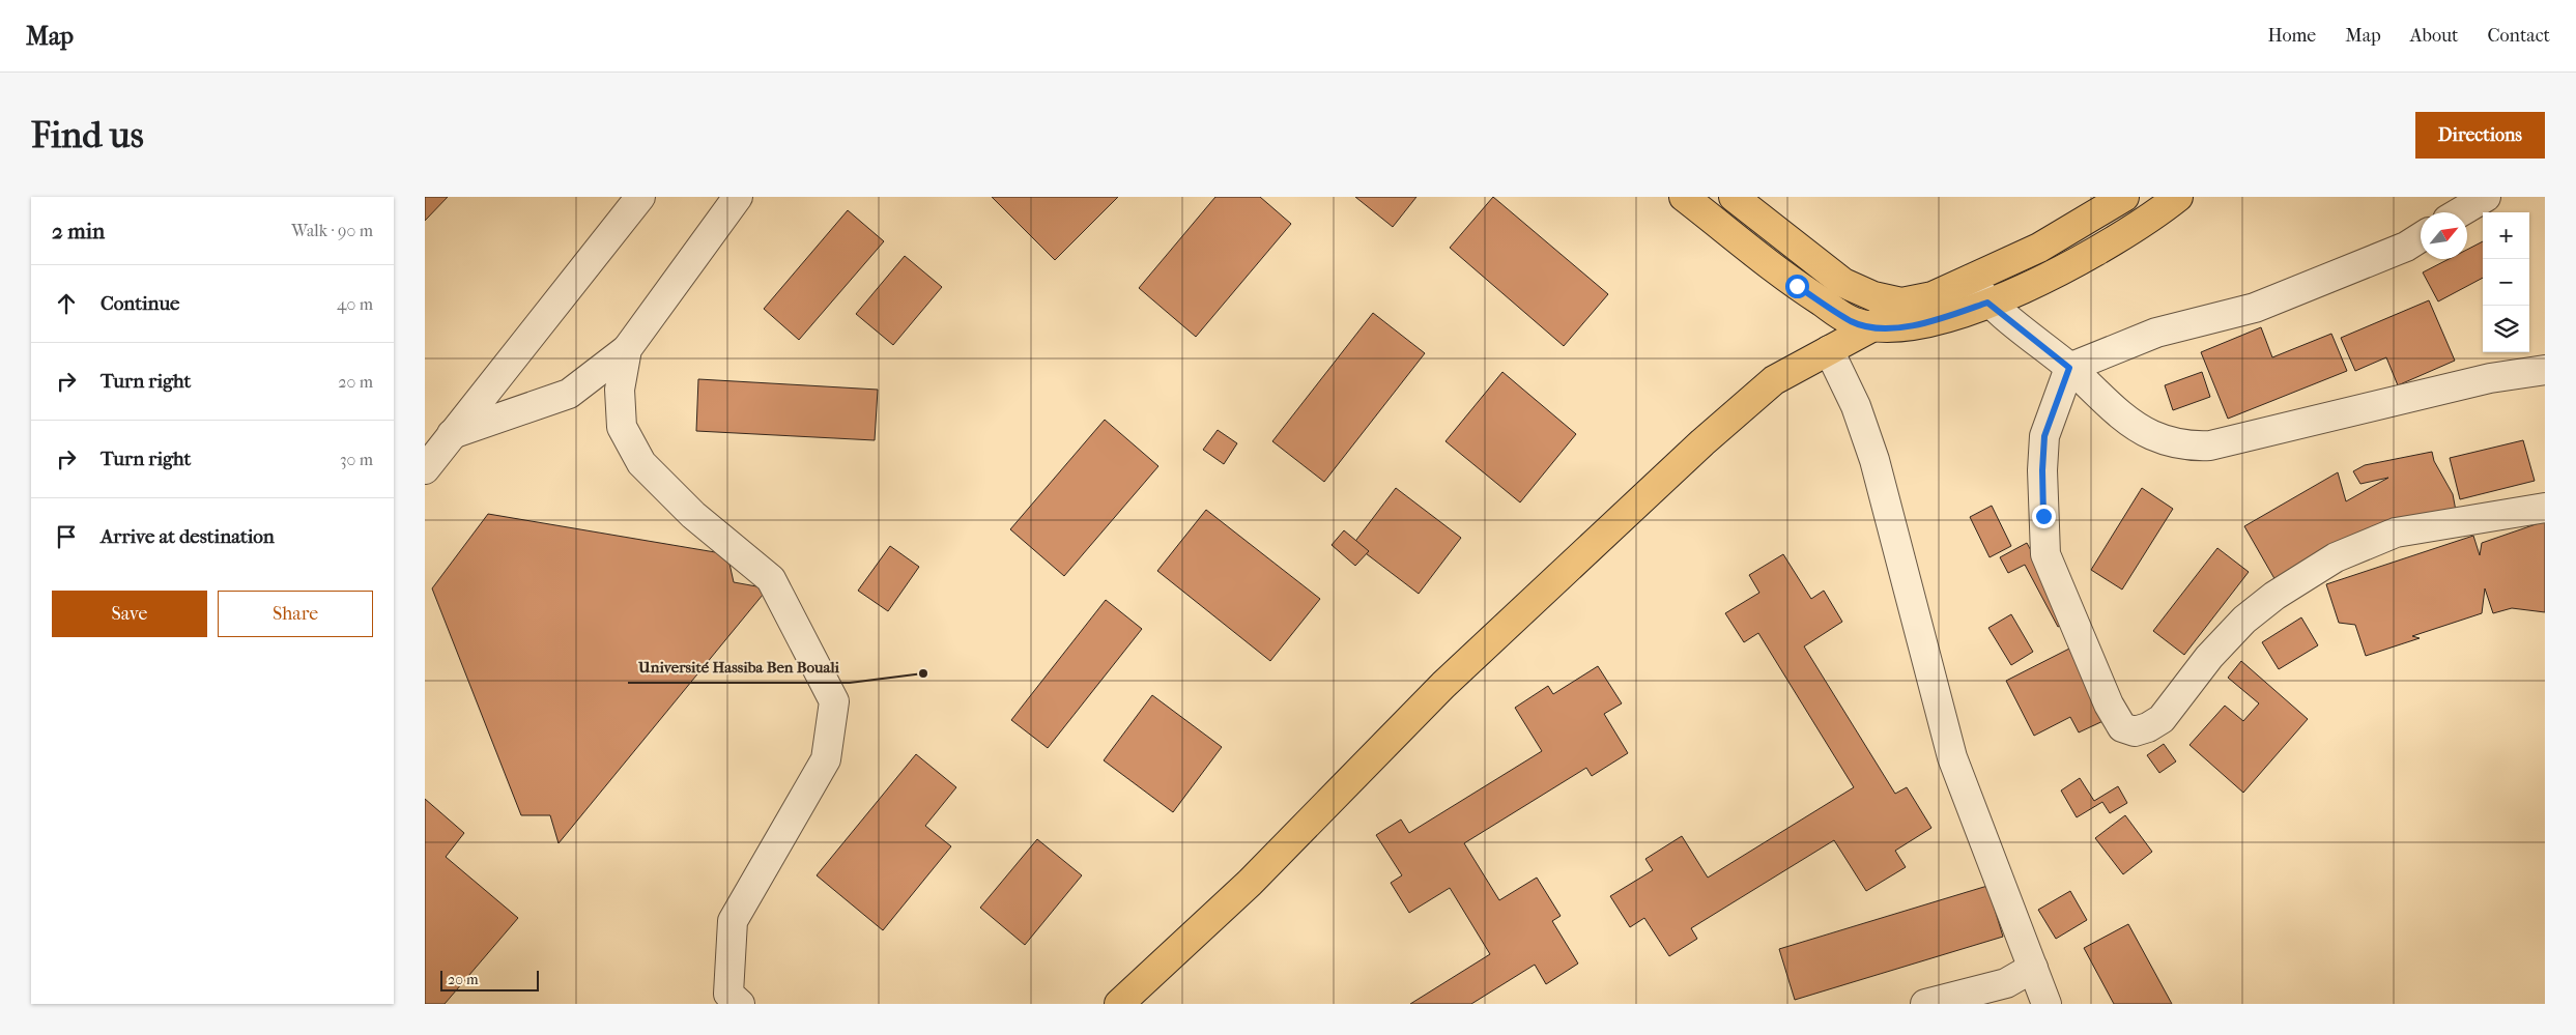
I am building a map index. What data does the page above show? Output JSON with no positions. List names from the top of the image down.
{
  "places": ["Université Hassiba Ben Bouali"],
  "scale_bar": "20 m",
  "north": "top right",
  "page": {
    "header": "Map",
    "nav": [
      "Home",
      "Map",
      "About",
      "Contact"
    ],
    "buttons": [
      "Directions",
      ["Save", "Share"]
    ],
    "title": "Find us",
    "heading": ["2 min", "Walk · 90 m"],
    "map_buttons": ["+", "−"],
    "list": [
      ["Continue", "40 m"],
      ["Turn right", "20 m"],
      ["Turn right", "30 m"],
      "Arrive at destination"
    ],
    "scale": "20 m"
  }
}
